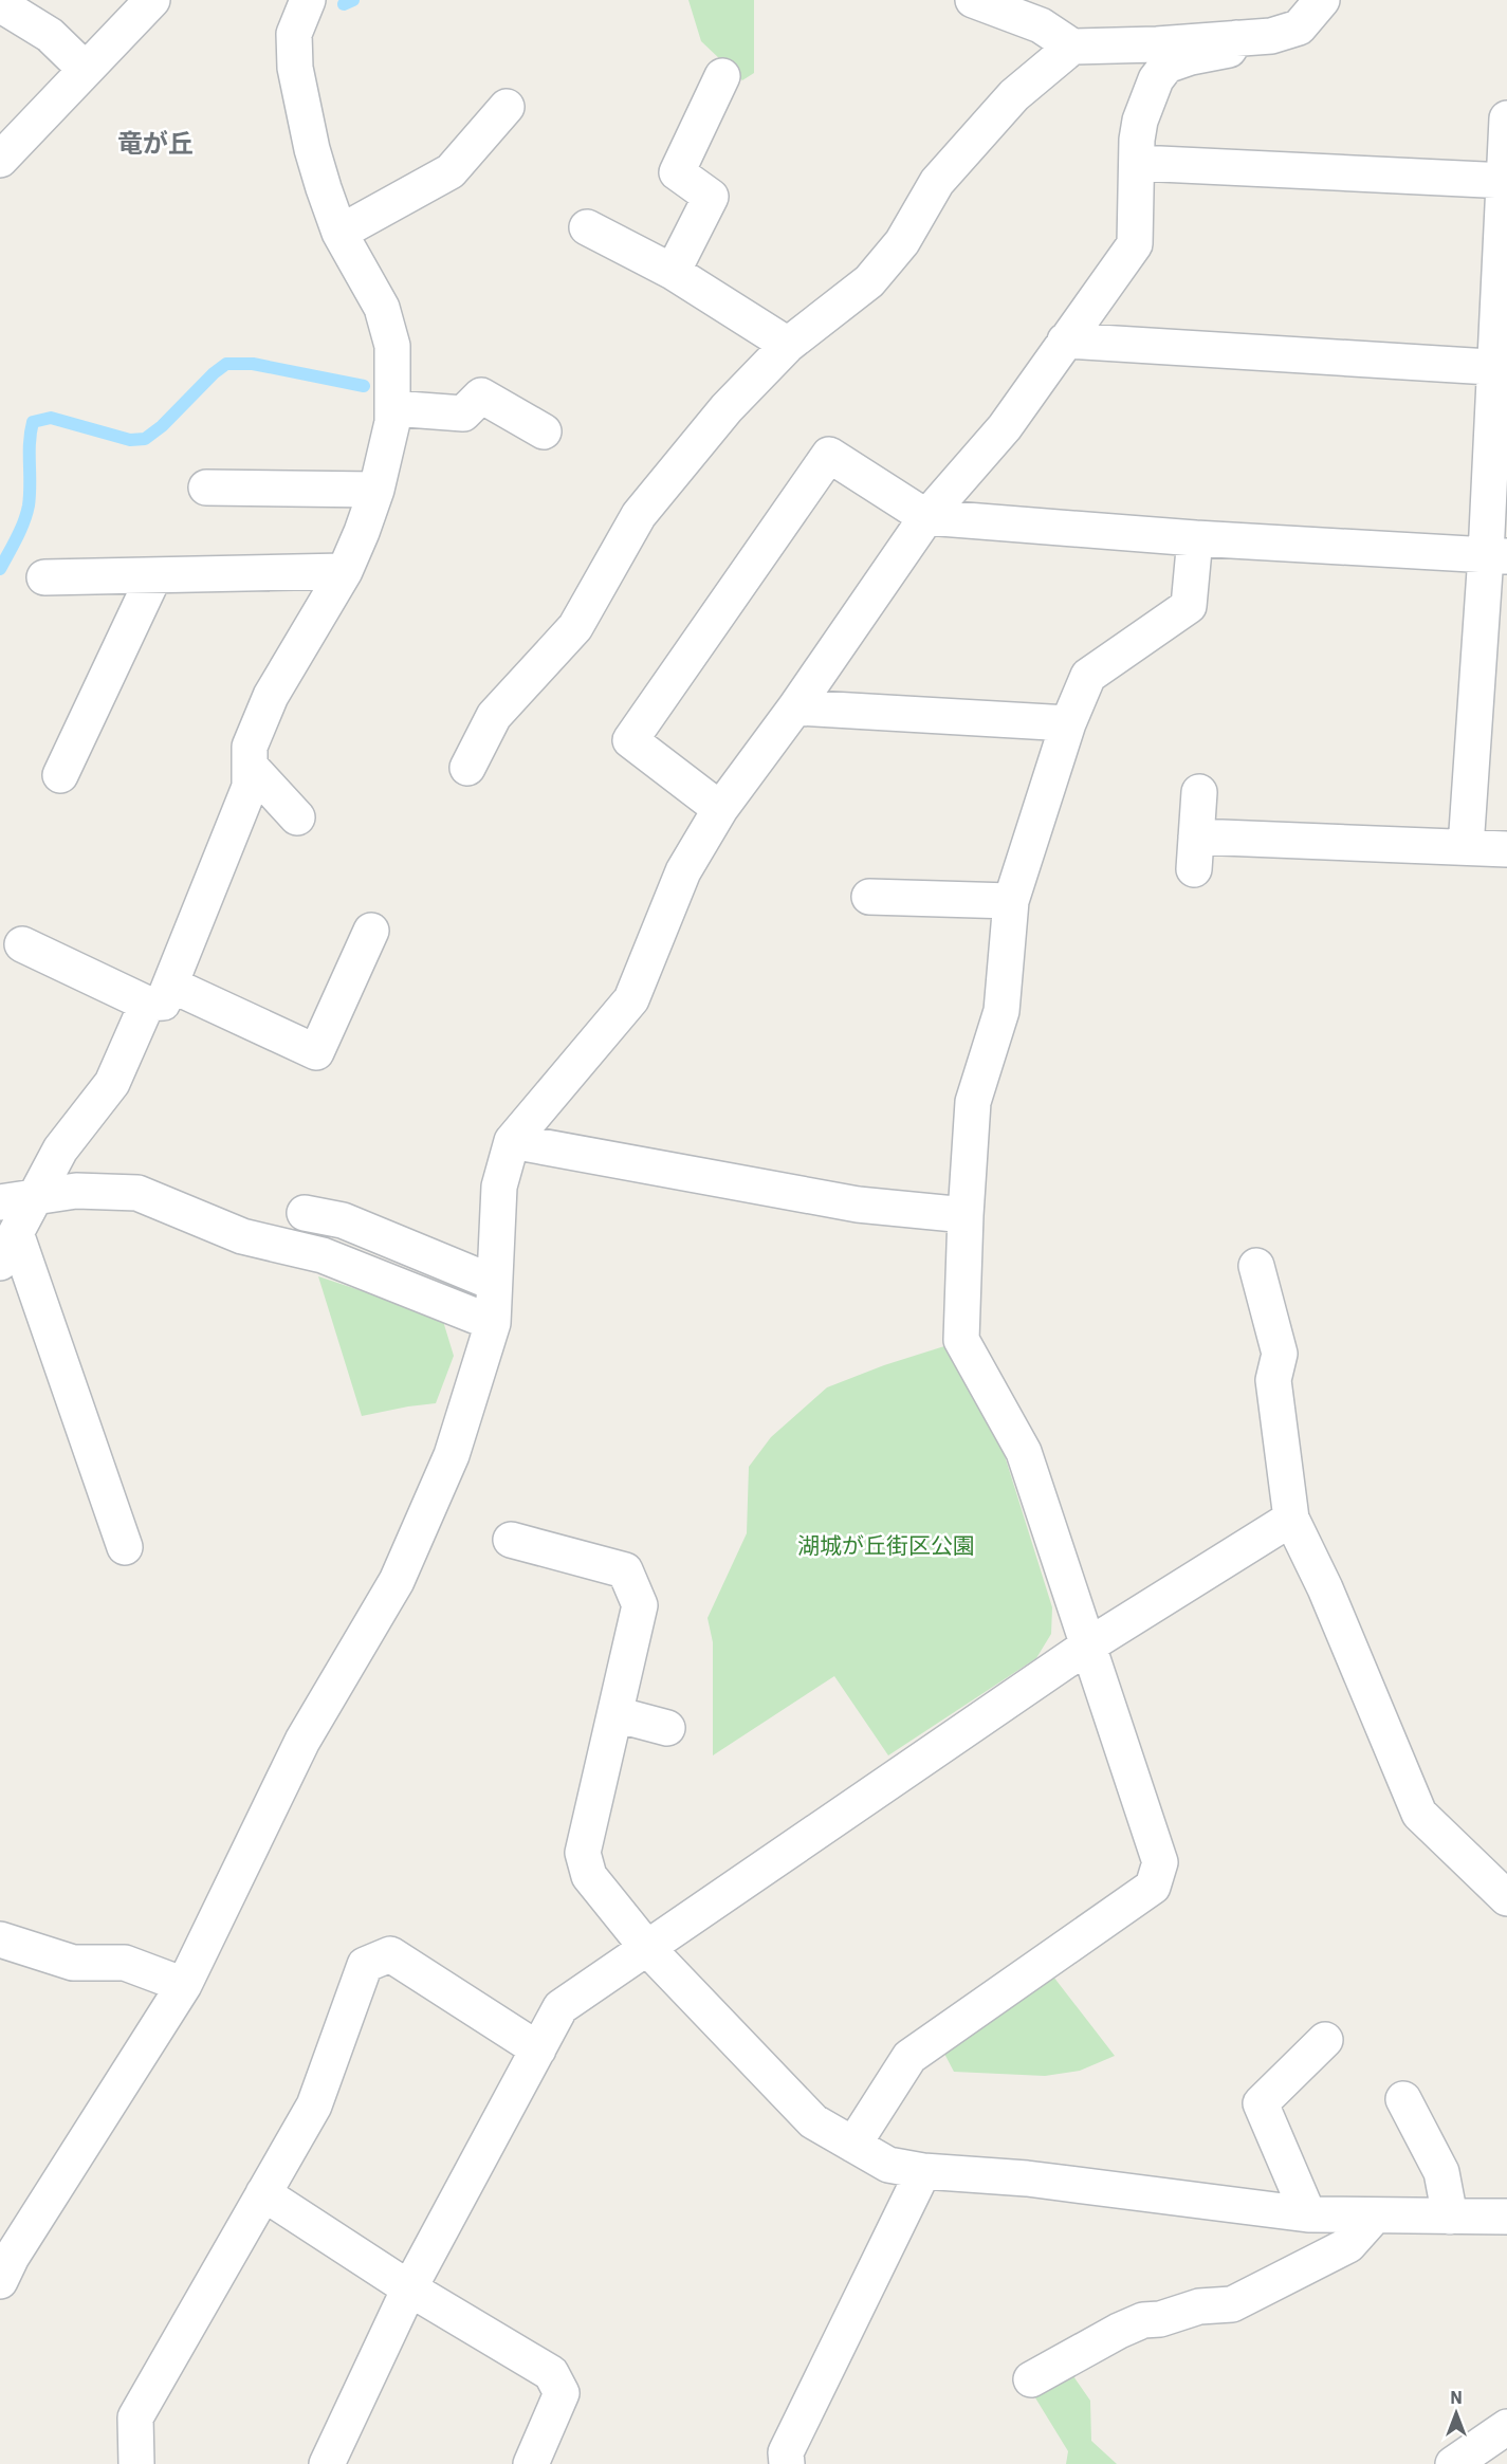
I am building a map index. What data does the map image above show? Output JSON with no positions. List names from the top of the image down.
{
  "districts": ["竜が丘"],
  "parks": ["湖城が丘街区公園"],
  "north": "top"
}
